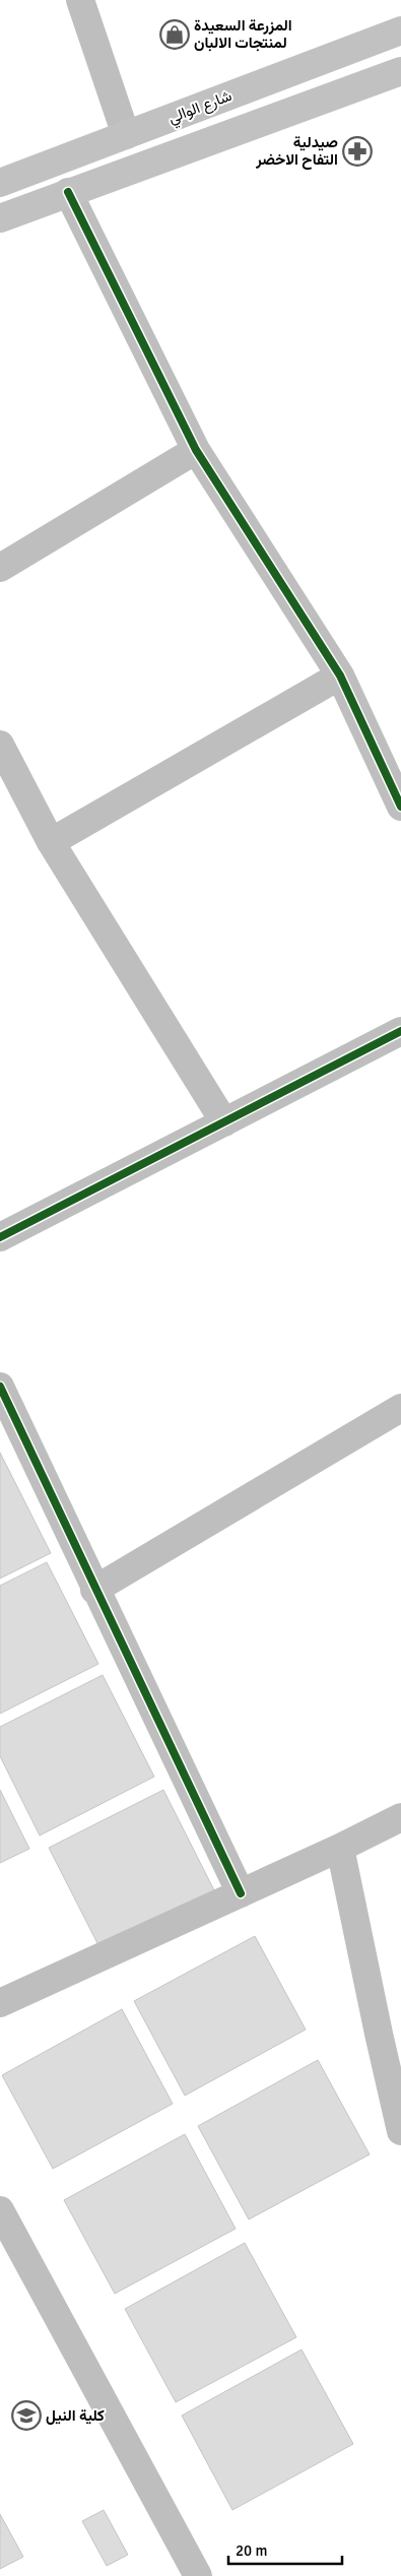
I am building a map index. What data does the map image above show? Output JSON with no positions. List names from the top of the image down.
{
  "streets": {
    "street": ["شارع الوالي"]
  },
  "places": {
    "shop": ["المزرعة السعيدة لمنتجات الالبان"],
    "pharmacy": ["صيدلية التفاح الاخضر"],
    "school or university": ["كلية النيل"]
  },
  "scale_bar": "20 m"
}
